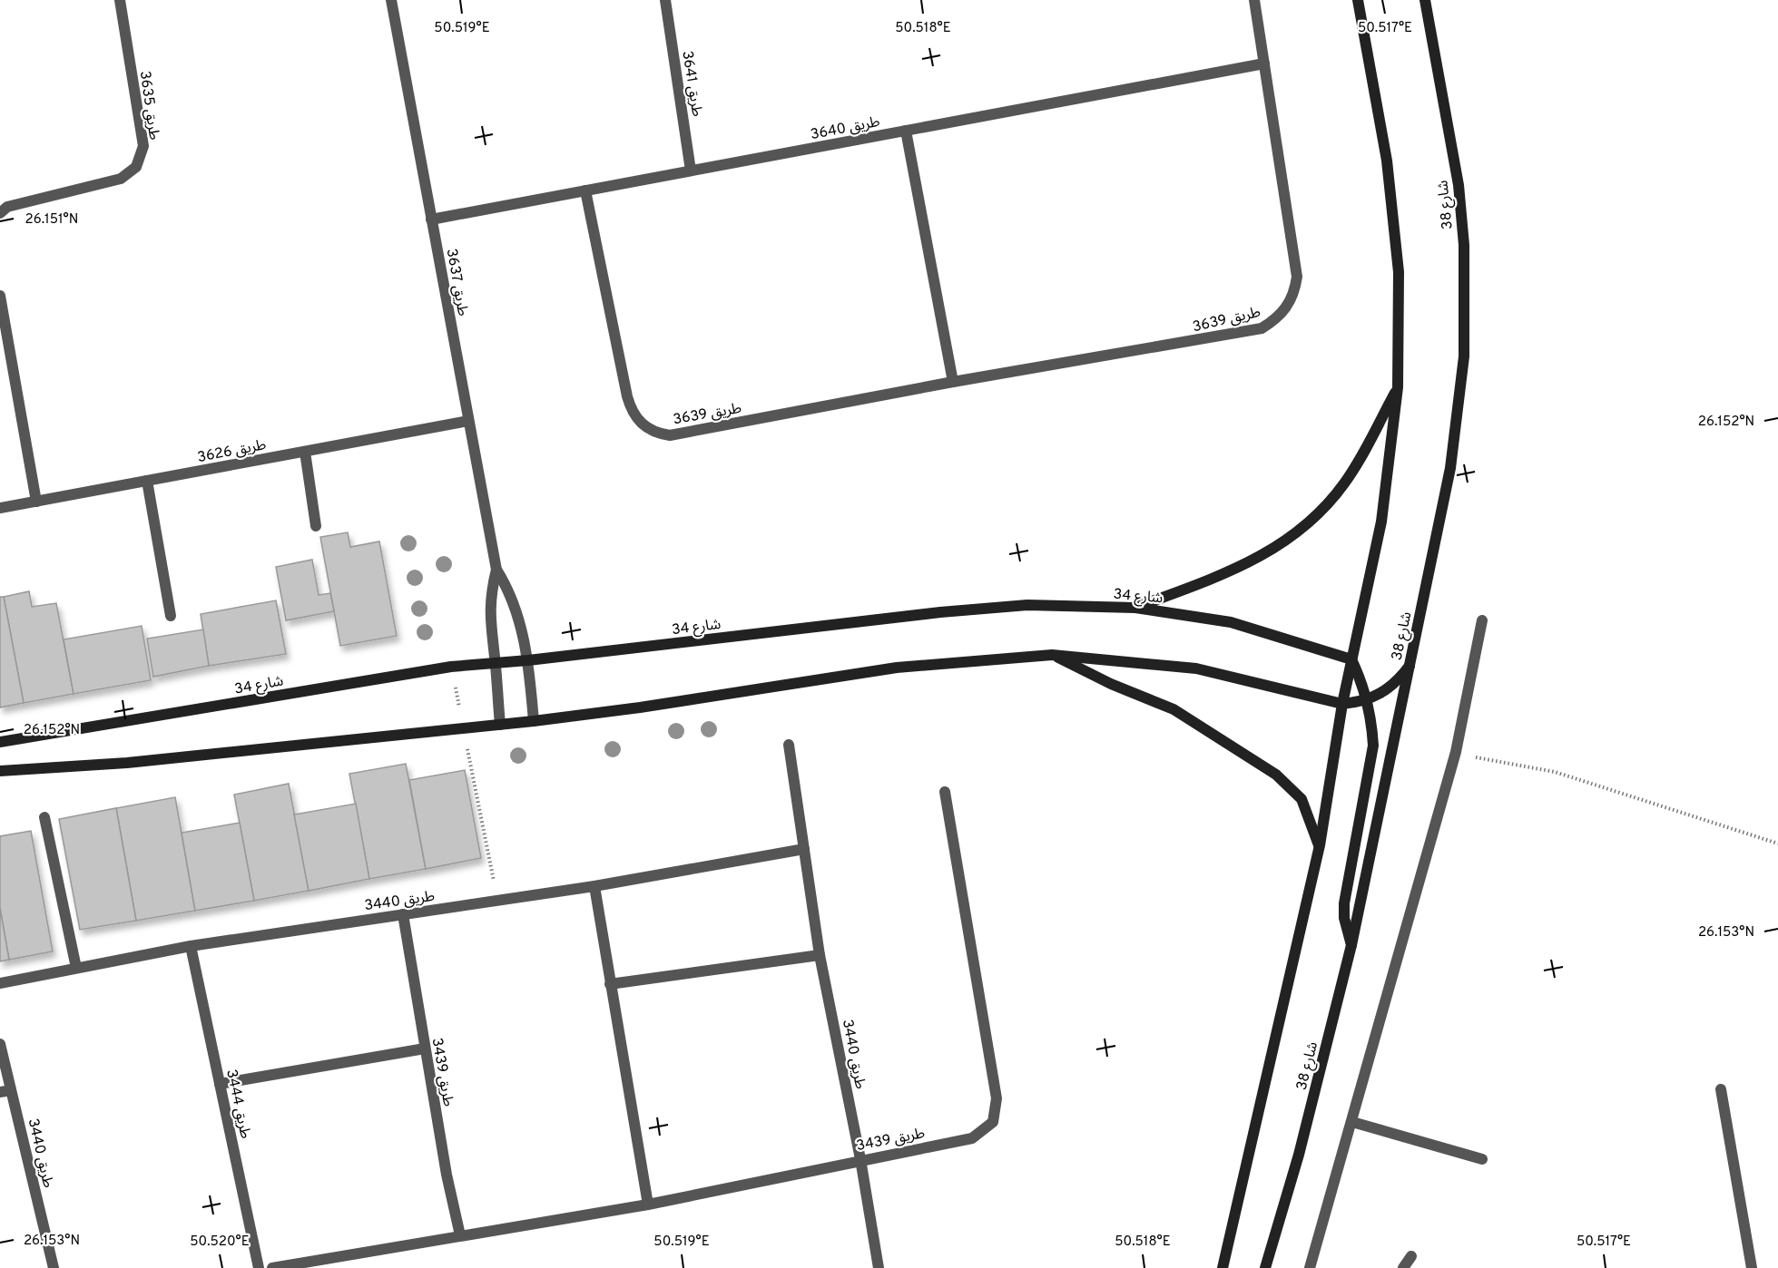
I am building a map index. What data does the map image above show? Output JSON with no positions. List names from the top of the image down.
{
  "streets": {
    "street": [
      "طريق 3641",
      "طريق 3635",
      "طريق 3640",
      "شارع 38",
      "طريق 3637",
      "طريق 3639",
      "طريق 3626",
      "شارع 34",
      "طريق 3440",
      "طريق 3439",
      "طريق 3444"
    ]
  },
  "crossings": [
    ["طريق 3641", "طريق 3640"],
    ["طريق 3640", "طريق 3637"],
    ["طريق 3640", "طريق 3639"],
    ["طريق 3637", "طريق 3626"],
    ["طريق 3637", "شارع 34"],
    ["طريق 3440", "طريق 3439"],
    ["طريق 3440", "طريق 3444"]
  ],
  "coordinates": [
    "50.517°E",
    "50.519°E",
    "50.518°E",
    "26.151°N",
    "26.152°N",
    "26.153°N",
    "50.520°E"
  ]
}
